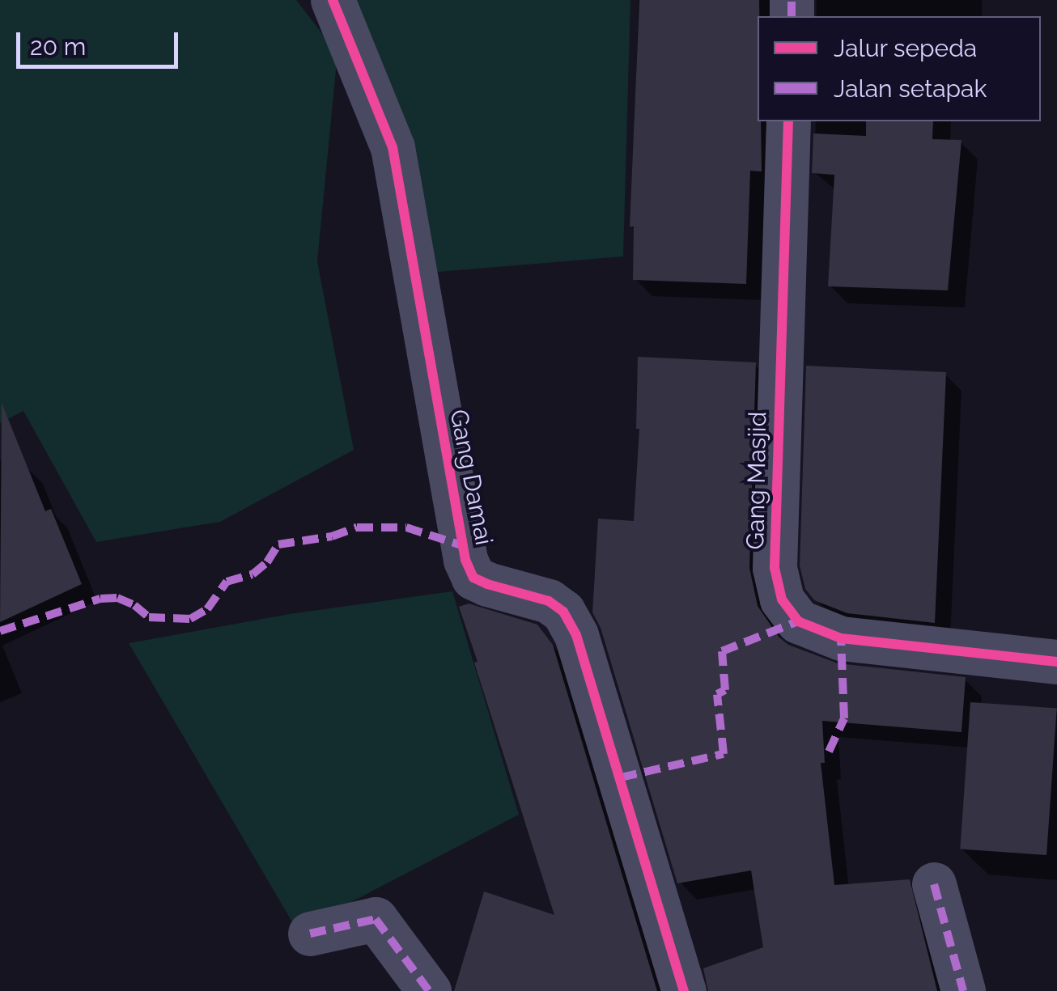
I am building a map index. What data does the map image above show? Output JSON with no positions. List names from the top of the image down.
{
  "streets": {
    "street": ["Gang Damai", "Gang Masjid"]
  },
  "legend": ["Jalur sepeda", "Jalan setapak"],
  "scale_bar": "20 m"
}
